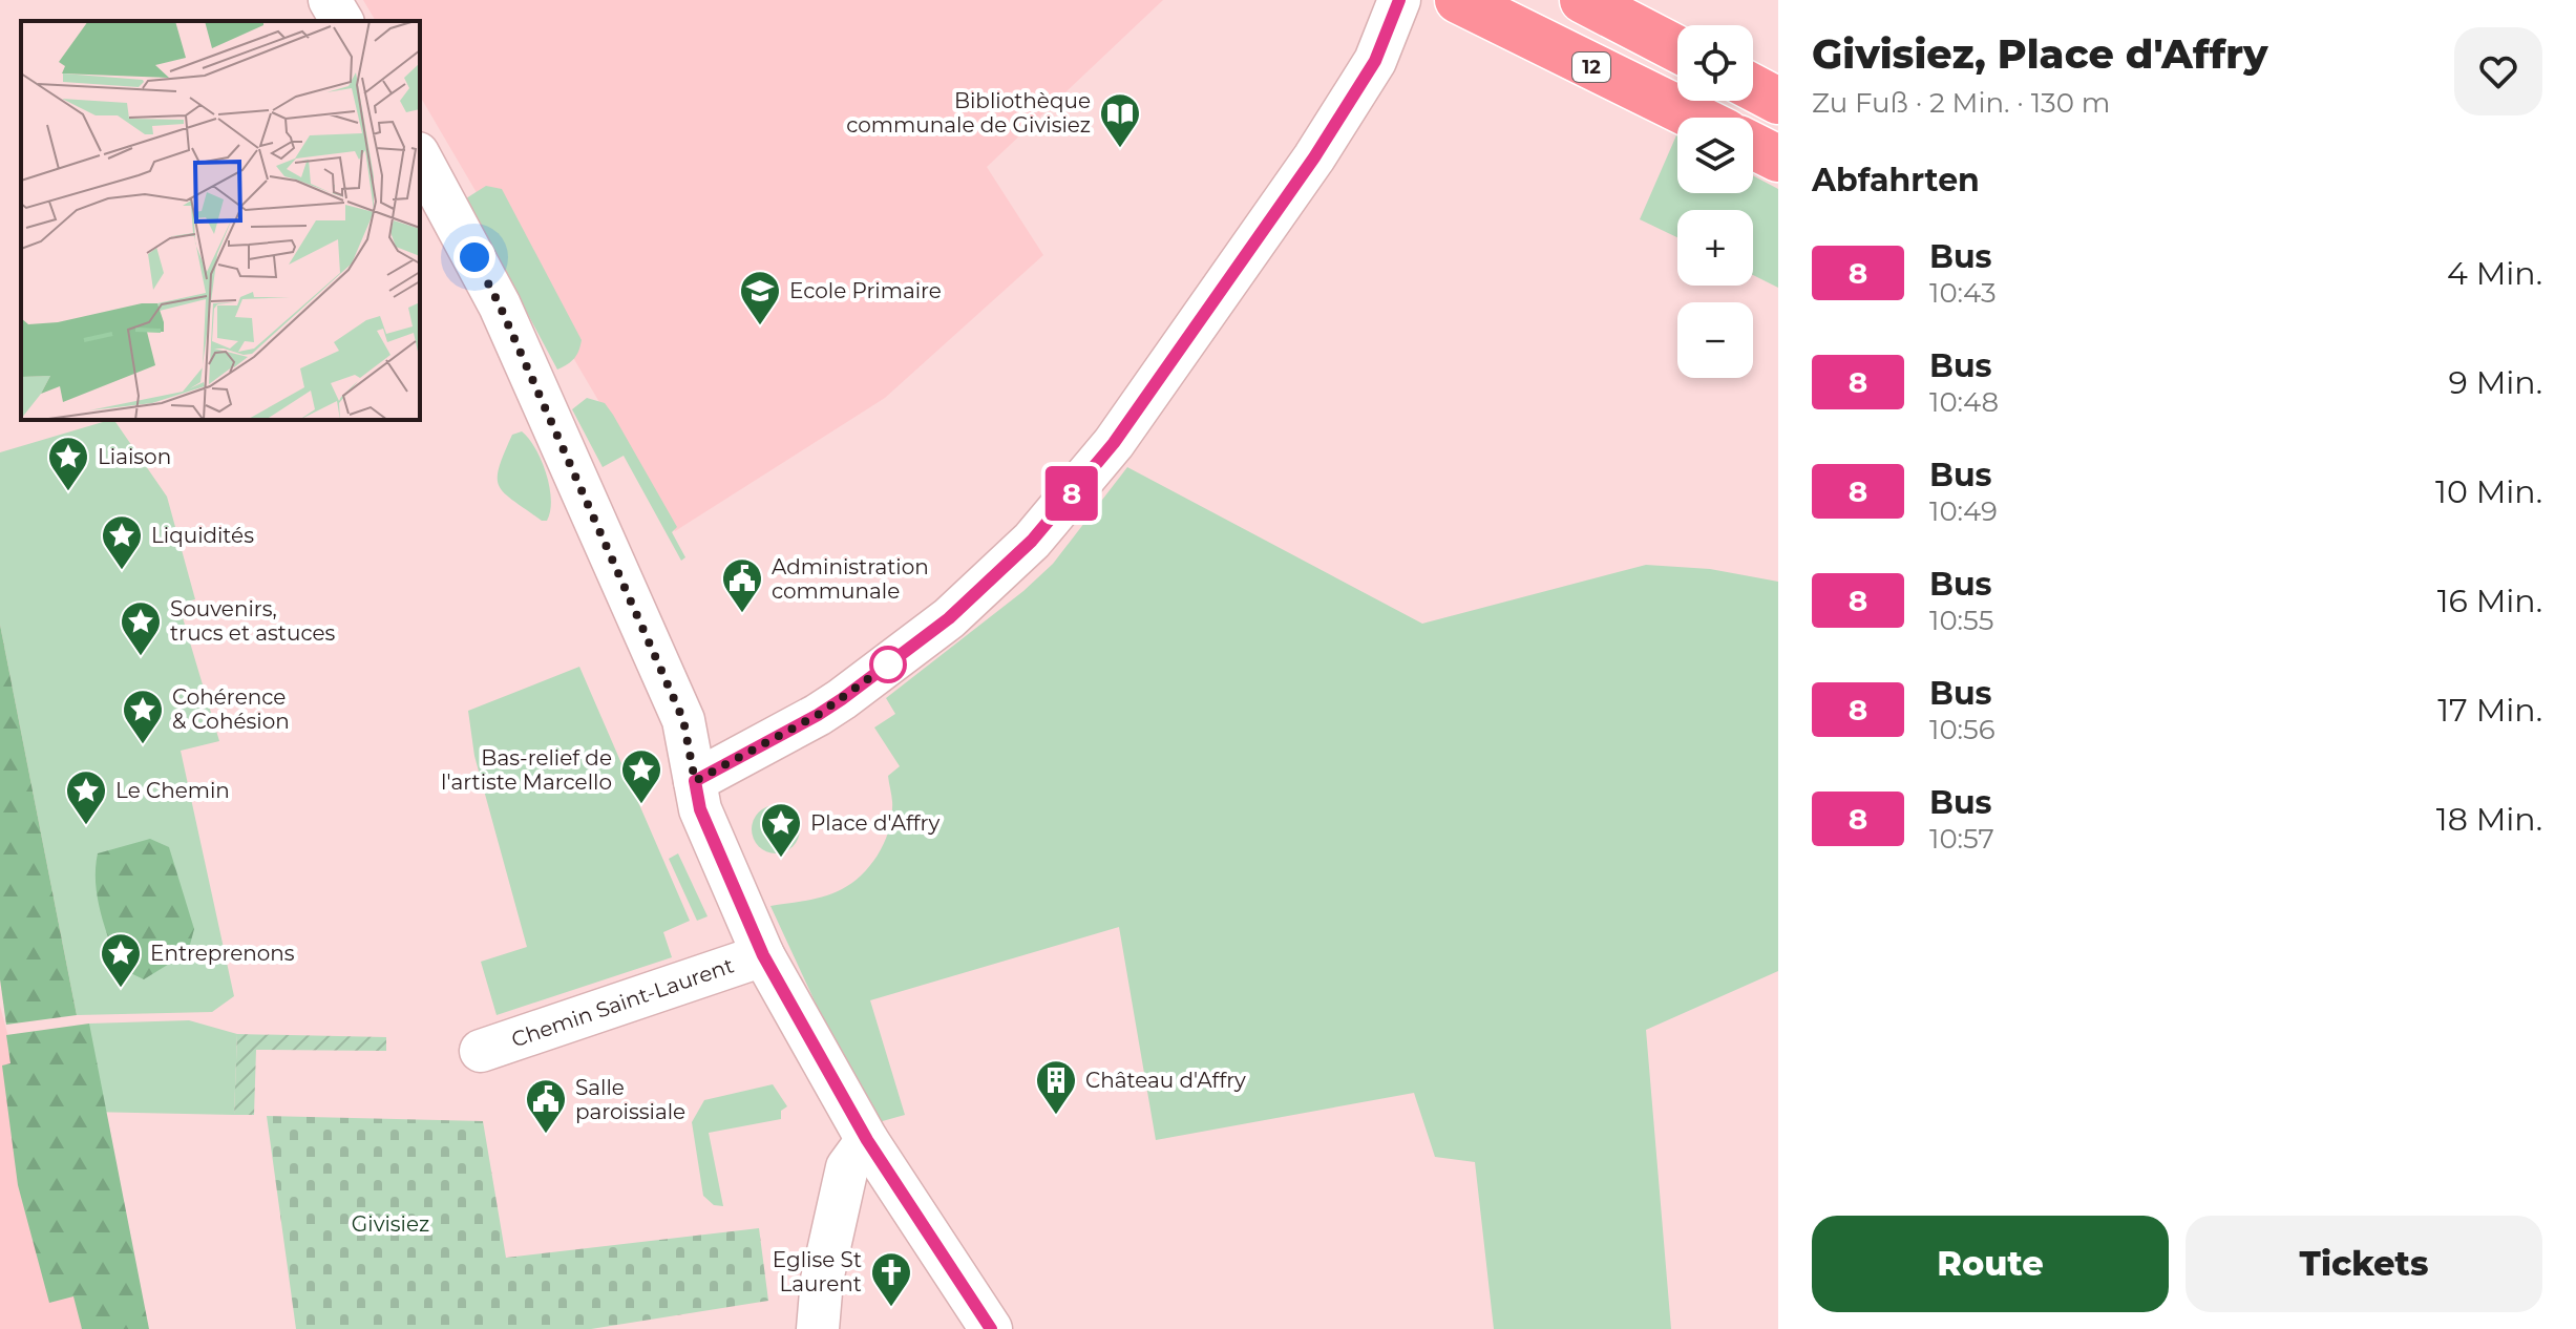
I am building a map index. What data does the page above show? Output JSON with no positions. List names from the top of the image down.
{
  "streets": {
    "highway": ["12"],
    "street": ["Chemin Saint-Laurent"]
  },
  "parks": ["Givisiez"],
  "places": {
    "library": ["Bibliothèque communale de Givisiez"],
    "school or university": ["Ecole Primaire"],
    "place": [
      "Liaison",
      "Liquidités",
      "Souvenirs, trucs et astuces",
      "Cohérence & Cohésion",
      "Bas-relief de l'artiste Marcello",
      "Le Chemin",
      "Place d'Affry",
      "Entreprenons"
    ],
    "public building": ["Administration communale", "Salle paroissiale"],
    "building": ["Château d'Affry"],
    "church": ["Eglise St Laurent"]
  },
  "lines": ["bus line 8"],
  "page": {
    "on_map": "8",
    "heading": [
      ["Givisiez, Place d'Affry", "Zu Fuß · 2 Min. · 130 m"],
      "Abfahrten"
    ],
    "map_buttons": ["+", "−"],
    "list": [
      {
        "mark": "8",
        "name": "Bus",
        "note": "10:43",
        "value": "4 Min."
      },
      {
        "mark": "8",
        "name": "Bus",
        "note": "10:48",
        "value": "9 Min."
      },
      {
        "mark": "8",
        "name": "Bus",
        "note": "10:49",
        "value": "10 Min."
      },
      {
        "mark": "8",
        "name": "Bus",
        "note": "10:55",
        "value": "16 Min."
      },
      {
        "mark": "8",
        "name": "Bus",
        "note": "10:56",
        "value": "17 Min."
      },
      {
        "mark": "8",
        "name": "Bus",
        "note": "10:57",
        "value": "18 Min."
      }
    ],
    "buttons": ["Route", "Tickets"]
  }
}
